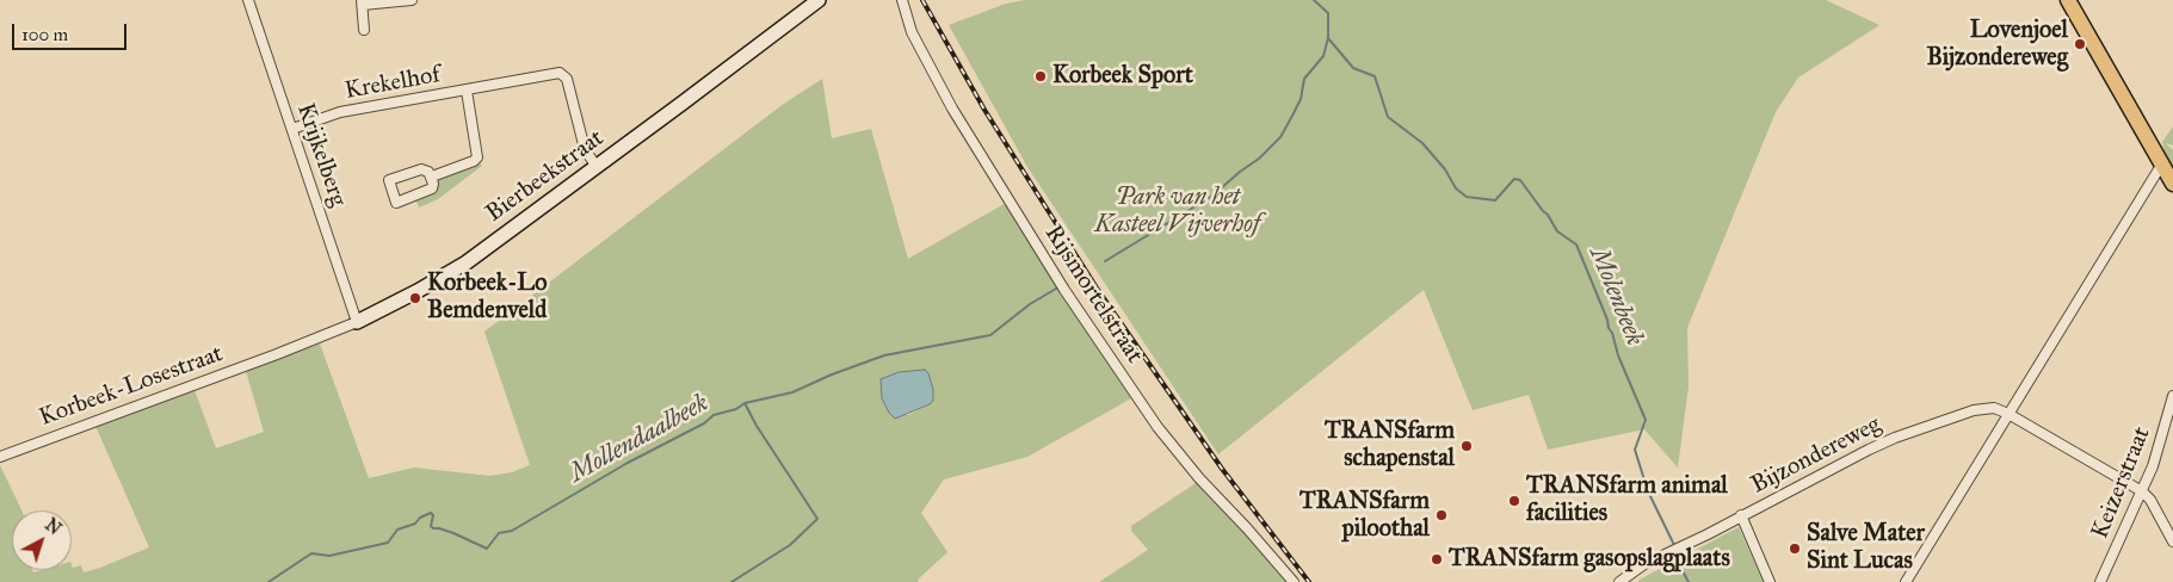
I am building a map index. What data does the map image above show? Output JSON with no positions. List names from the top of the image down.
{
  "streets": {
    "street": [
      "Krekelhof",
      "Krijkelberg",
      "Bierbeekstraat",
      "Rijsmortelstraat",
      "Korbeek-Losestraat",
      "Bijzondereweg",
      "Keizerstraat"
    ]
  },
  "crossings": [
    ["Krekelhof", "Krijkelberg"],
    ["Krekelhof", "Bierbeekstraat"],
    ["Krijkelberg", "Bierbeekstraat"],
    ["Bierbeekstraat", "Korbeek-Losestraat"],
    ["Bijzondereweg", "Keizerstraat"]
  ],
  "water": ["Molenbeek", "Mollendaalbeek"],
  "parks": ["Park van het Kasteel Vijverhof"],
  "places": [
    "Lovenjoel Bijzondereweg",
    "Korbeek Sport",
    "Korbeek-Lo Bemdenveld",
    "TRANSfarm schapenstal",
    "TRANSfarm animal facilities",
    "TRANSfarm piloothal",
    "Salve Mater Sint Lucas",
    "TRANSfarm gasopslagplaats"
  ],
  "scale_bar": "100 m",
  "north": "top right"
}
